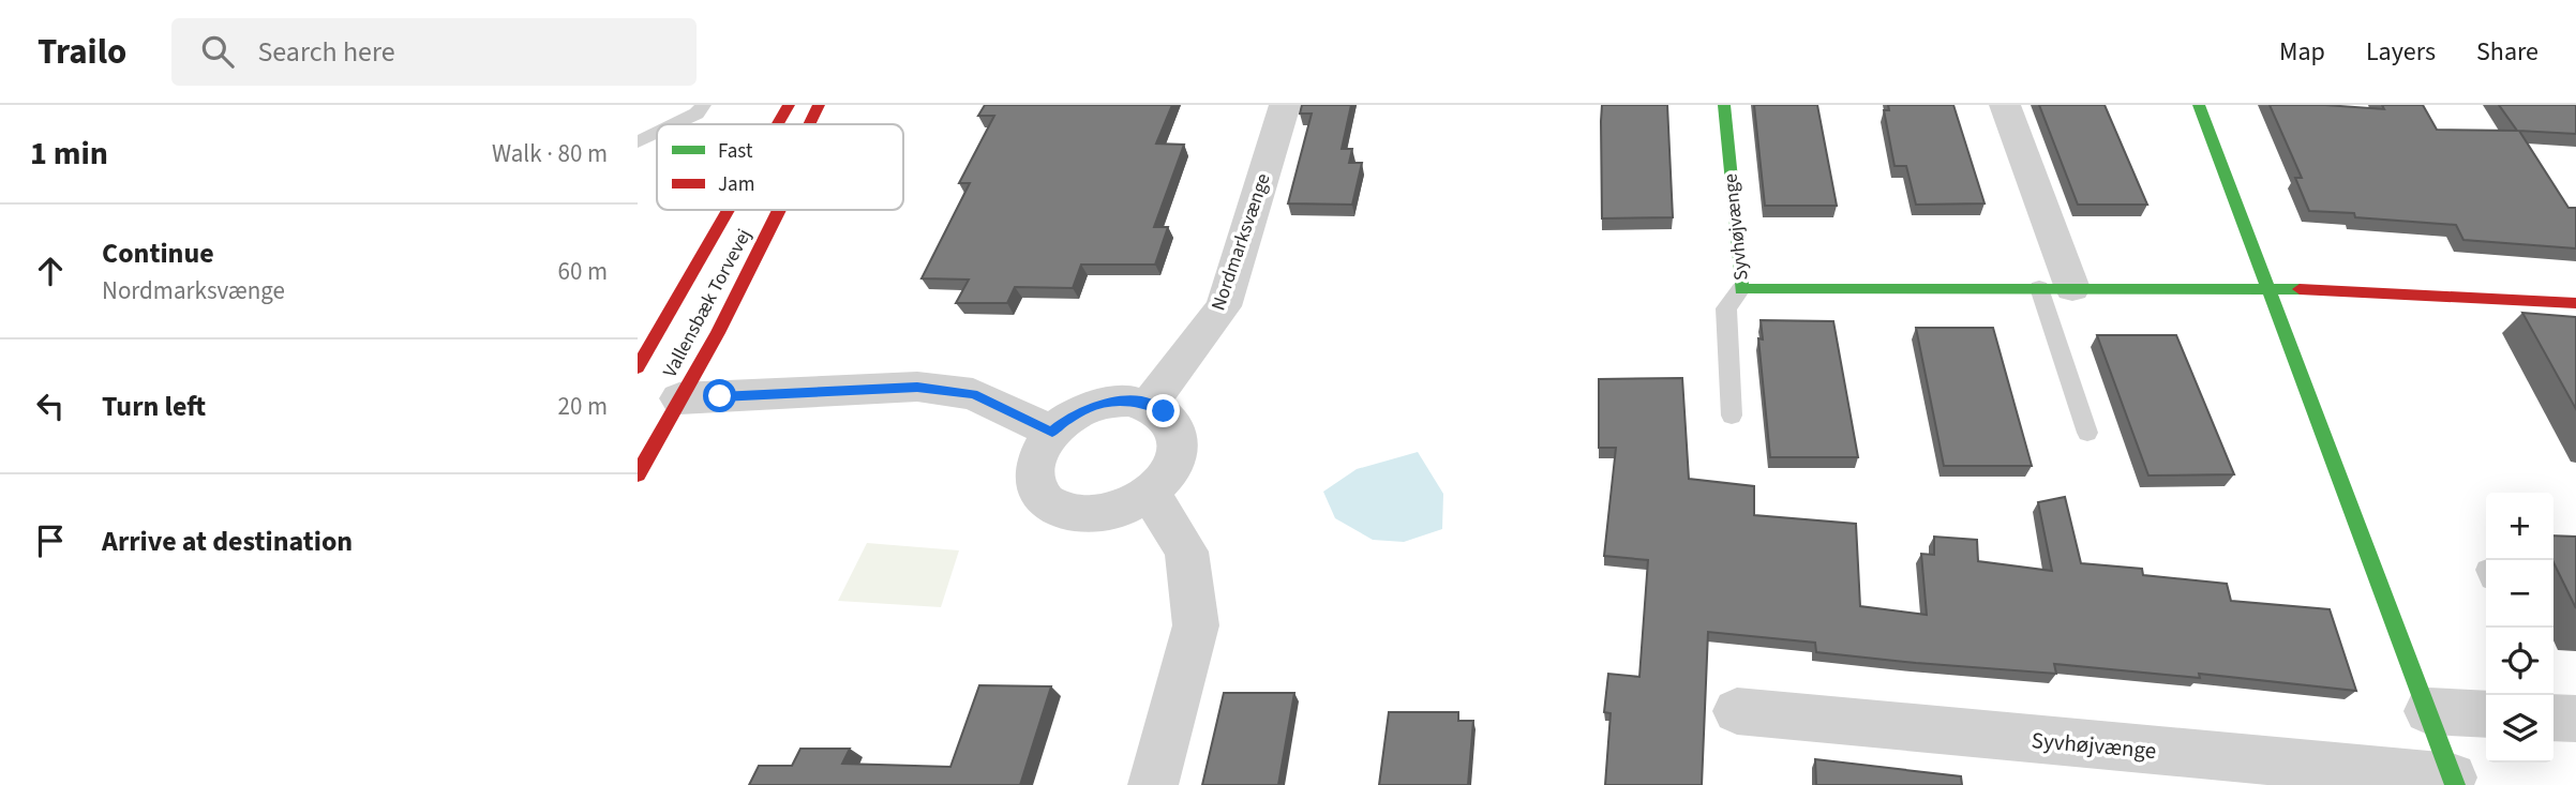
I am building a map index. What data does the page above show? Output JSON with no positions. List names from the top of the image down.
{
  "streets": {
    "street": ["Syvhøjvænge", "Nordmarksvænge", "Vallensbæk Torvevej"]
  },
  "legend": ["Fast", "Jam"],
  "page": {
    "header": "Trailo",
    "search": "Search here",
    "nav": ["Map", "Layers", "Share"],
    "heading": ["1 min", "Walk · 80 m"],
    "list": [
      ["Continue", "Nordmarksvænge", "60 m"],
      ["Turn left", "20 m"],
      "Arrive at destination"
    ],
    "map_buttons": ["+", "−"]
  }
}
